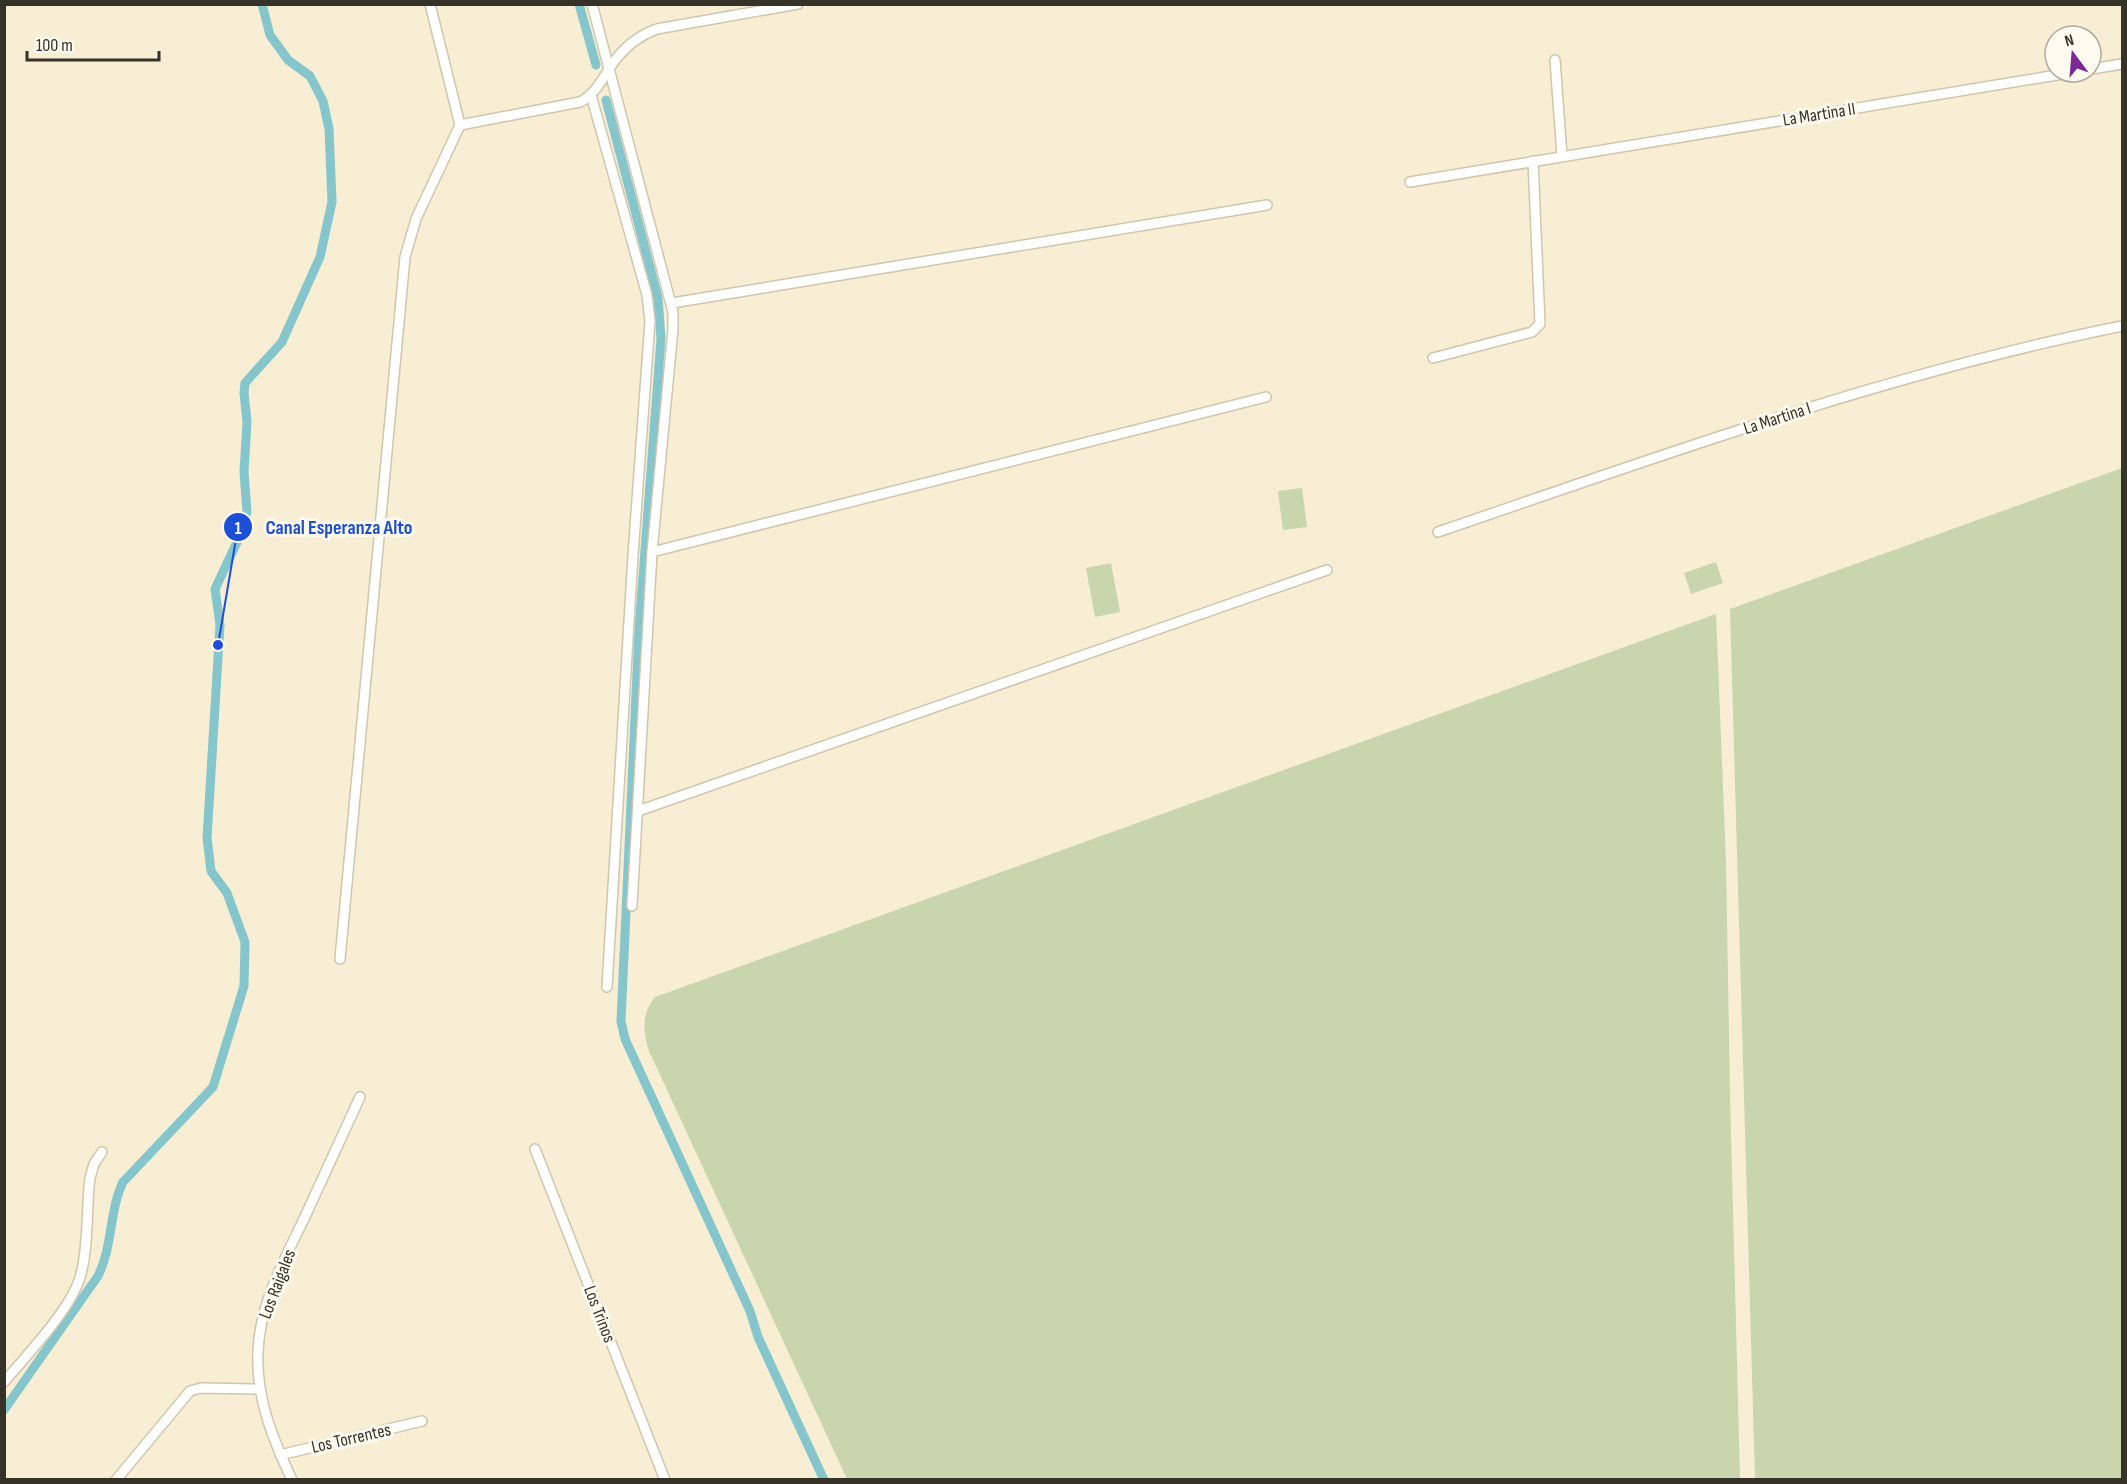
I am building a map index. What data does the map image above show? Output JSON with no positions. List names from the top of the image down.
{
  "streets": {
    "street": [
      "La Martina II",
      "La Martina I",
      "Los Raigales",
      "Los Trinos",
      "Los Torrentes"
    ]
  },
  "crossings": [
    ["Los Raigales", "Los Torrentes"]
  ],
  "places": ["Canal Esperanza Alto"],
  "scale_bar": "100 m",
  "north": "top"
}
